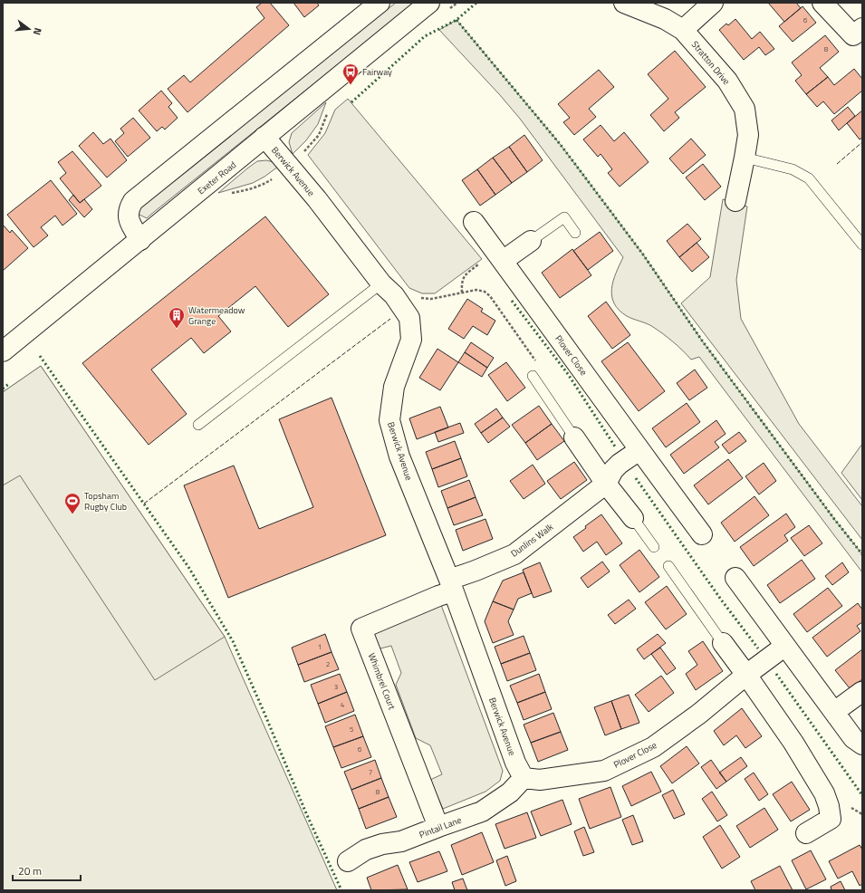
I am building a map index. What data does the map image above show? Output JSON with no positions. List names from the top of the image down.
{
  "streets": {
    "street": [
      "Stratton Drive",
      "Berwick Avenue",
      "Exeter Road",
      "Plover Close",
      "Dunlins Walk",
      "Whimbrel Court",
      "Pintail Lane"
    ]
  },
  "crossings": [
    ["Berwick Avenue", "Exeter Road"],
    ["Berwick Avenue", "Plover Close"],
    ["Berwick Avenue", "Dunlins Walk"],
    ["Berwick Avenue", "Whimbrel Court"],
    ["Berwick Avenue", "Pintail Lane"],
    ["Plover Close", "Pintail Lane"],
    ["Dunlins Walk", "Whimbrel Court"],
    ["Whimbrel Court", "Pintail Lane"]
  ],
  "places": {
    "bus stop": ["Fairway"],
    "building": ["Watermeadow Grange"],
    "sports": ["Topsham Rugby Club"]
  },
  "house_numbers": [
    "6",
    "8",
    "1",
    "2",
    "3",
    "4",
    "5",
    "6",
    "7",
    "8"
  ],
  "scale_bar": "20 m",
  "north": "right"
}
